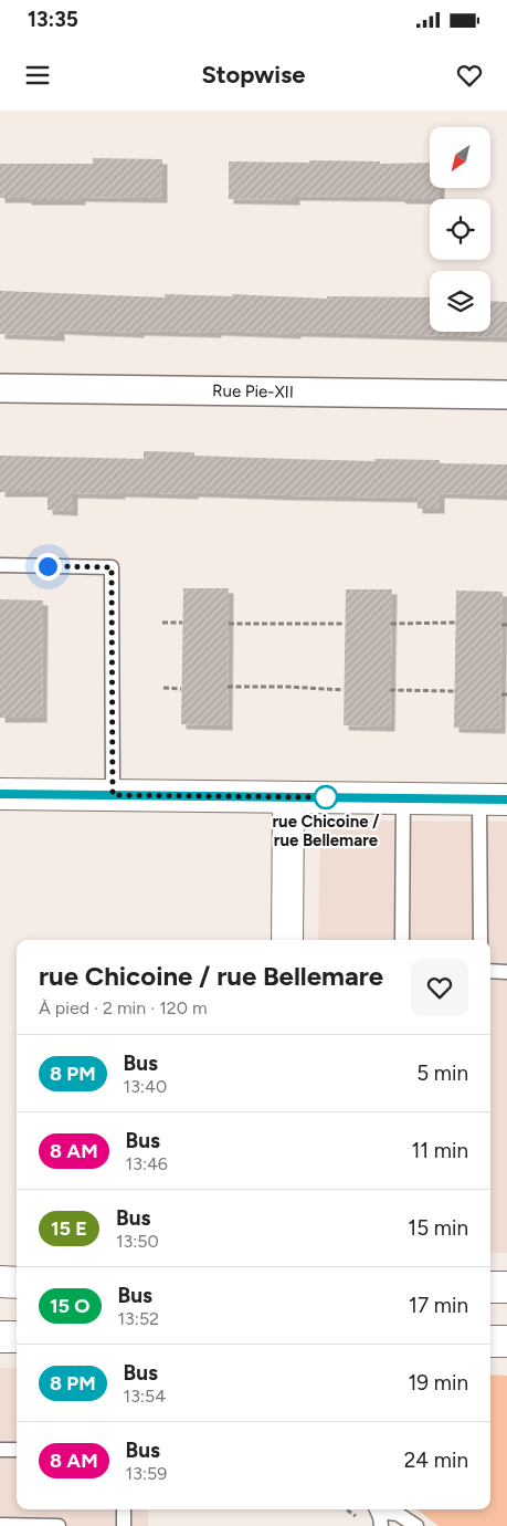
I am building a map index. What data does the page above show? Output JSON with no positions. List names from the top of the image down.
{
  "streets": {
    "street": ["Rue Pie-XII"]
  },
  "places": ["rue Chicoine / rue Bellemare"],
  "north": "bottom left",
  "page": {
    "status": "13:35",
    "header": "Stopwise",
    "heading": ["rue Chicoine / rue Bellemare", "À pied · 2 min · 120 m"],
    "list": [
      {
        "mark": "8 PM",
        "name": "Bus",
        "note": "13:40",
        "value": "5 min"
      },
      {
        "mark": "8 AM",
        "name": "Bus",
        "note": "13:46",
        "value": "11 min"
      },
      {
        "mark": "15 E",
        "name": "Bus",
        "note": "13:50",
        "value": "15 min"
      },
      {
        "mark": "15 O",
        "name": "Bus",
        "note": "13:52",
        "value": "17 min"
      },
      {
        "mark": "8 PM",
        "name": "Bus",
        "note": "13:54",
        "value": "19 min"
      },
      {
        "mark": "8 AM",
        "name": "Bus",
        "note": "13:59",
        "value": "24 min"
      }
    ]
  }
}
